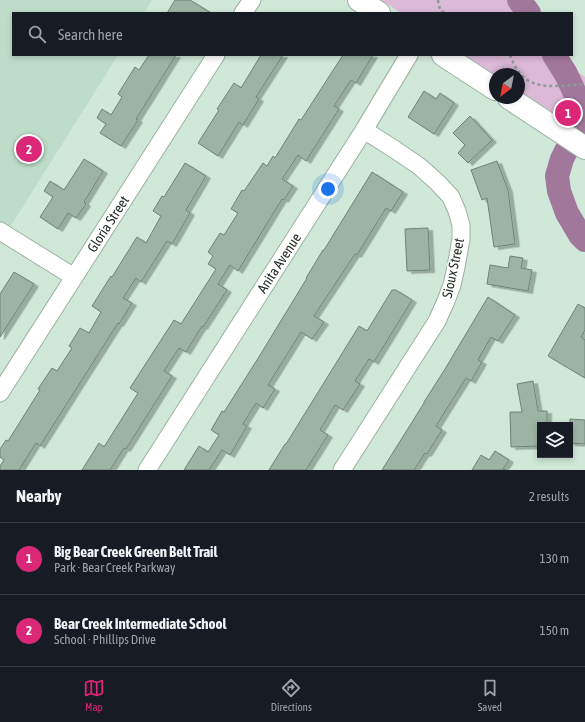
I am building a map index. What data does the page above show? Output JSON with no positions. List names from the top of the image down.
{
  "streets": {
    "street": ["Gloria Street", "Anita Avenue", "Sioux Street"]
  },
  "crossings": [
    ["Anita Avenue", "Sioux Street"]
  ],
  "north": "bottom left",
  "page": {
    "search": "Search here",
    "pins": ["1", "2"],
    "heading": ["Nearby", "2 results"],
    "list": [
      {
        "mark": "1",
        "name": "Big Bear Creek Green Belt Trail",
        "note": "Park · Bear Creek Parkway",
        "value": "130 m"
      },
      {
        "mark": "2",
        "name": "Bear Creek Intermediate School",
        "note": "School · Phillips Drive",
        "value": "150 m"
      }
    ],
    "nav": ["Map", "Directions", "Saved"]
  }
}
